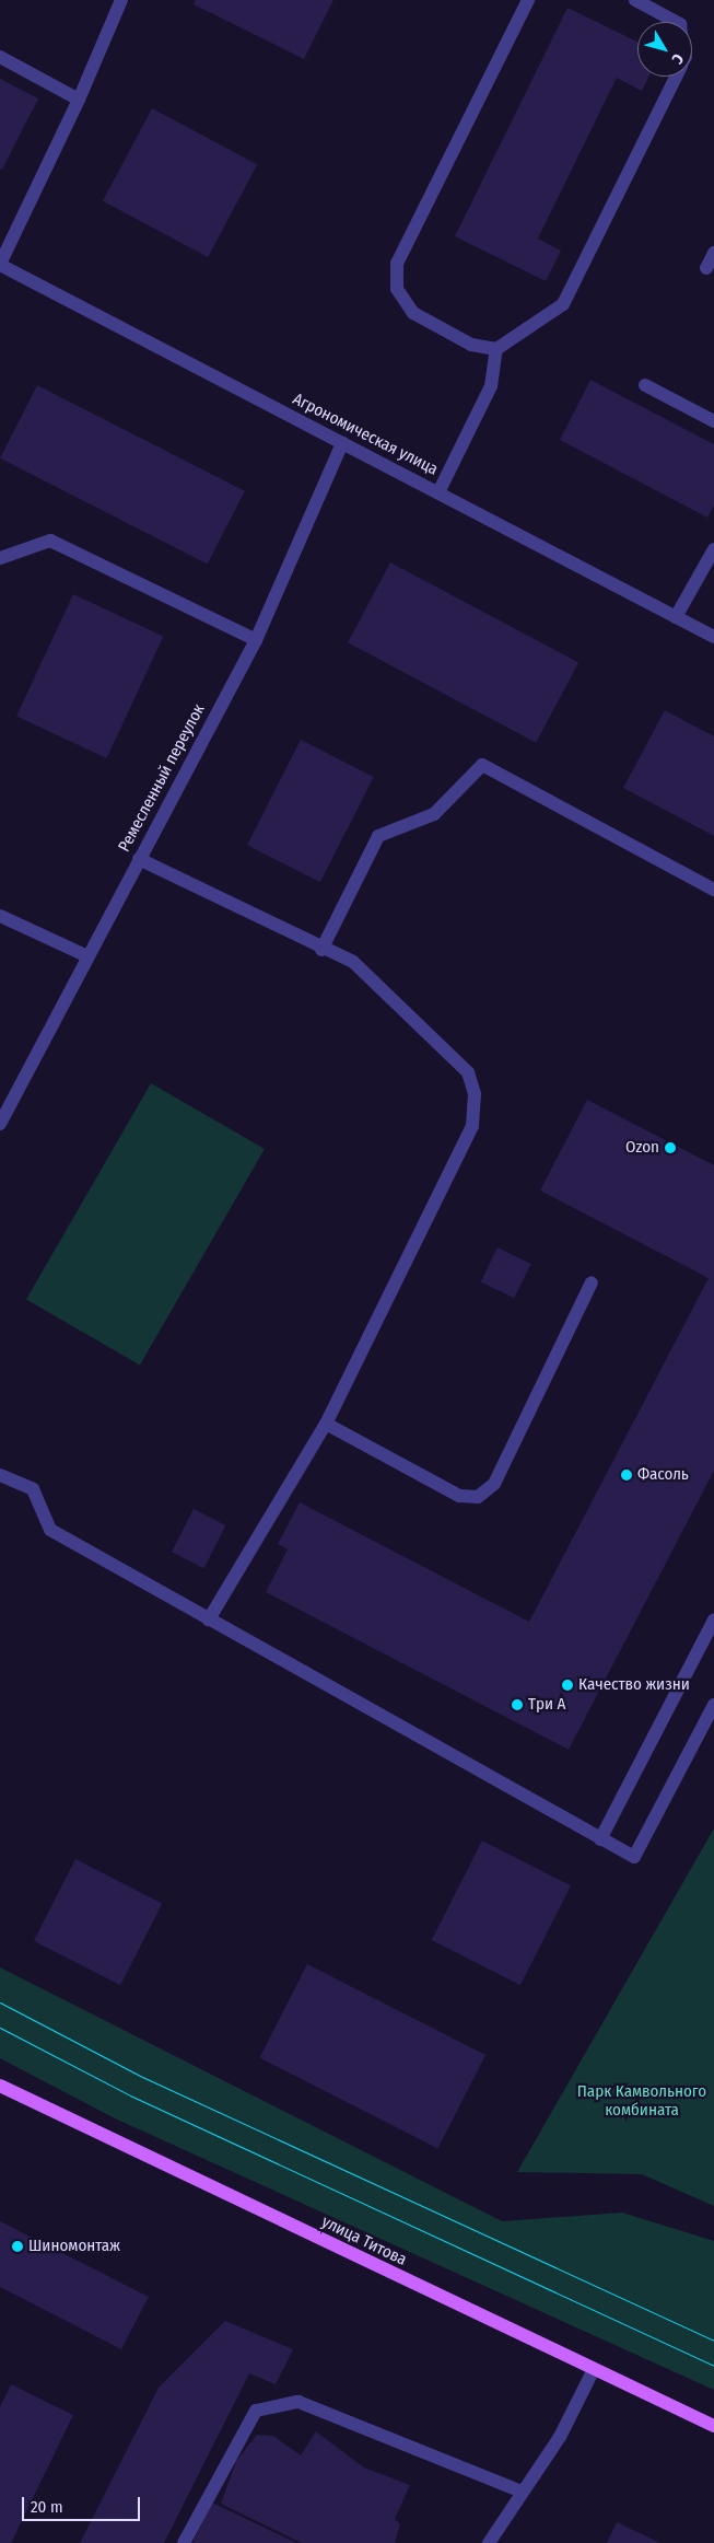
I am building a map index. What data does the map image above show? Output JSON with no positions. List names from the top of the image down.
{
  "streets": {
    "main road": ["улица Титова"],
    "street": ["Агрономическая улица", "Ремесленный переулок"]
  },
  "crossings": [
    ["Агрономическая улица", "Ремесленный переулок"]
  ],
  "parks": ["Парк Камвольного комбината"],
  "places": [
    "Ozon",
    "Фасоль",
    "Качество жизни",
    "Три А",
    "Шиномонтаж"
  ],
  "scale_bar": "20 m",
  "north": "bottom right"
}
